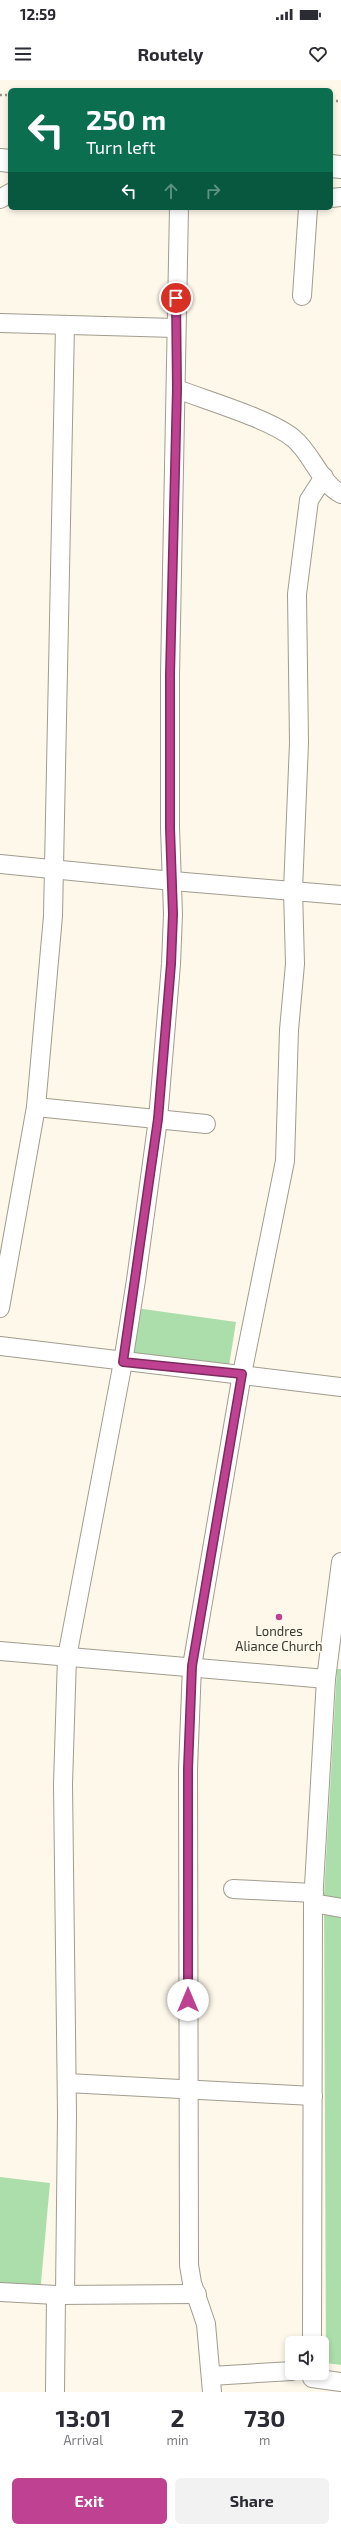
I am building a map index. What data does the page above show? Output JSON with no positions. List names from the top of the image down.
{
  "places": ["Londres Aliance Church"],
  "page": {
    "status": "12:59",
    "header": "Routely",
    "turn": ["250 m", "Turn left"],
    "eta": [
      "13:01",
      "Arrival",
      "2",
      "min",
      "730",
      "m"
    ],
    "buttons": ["Exit", "Share"]
  }
}
